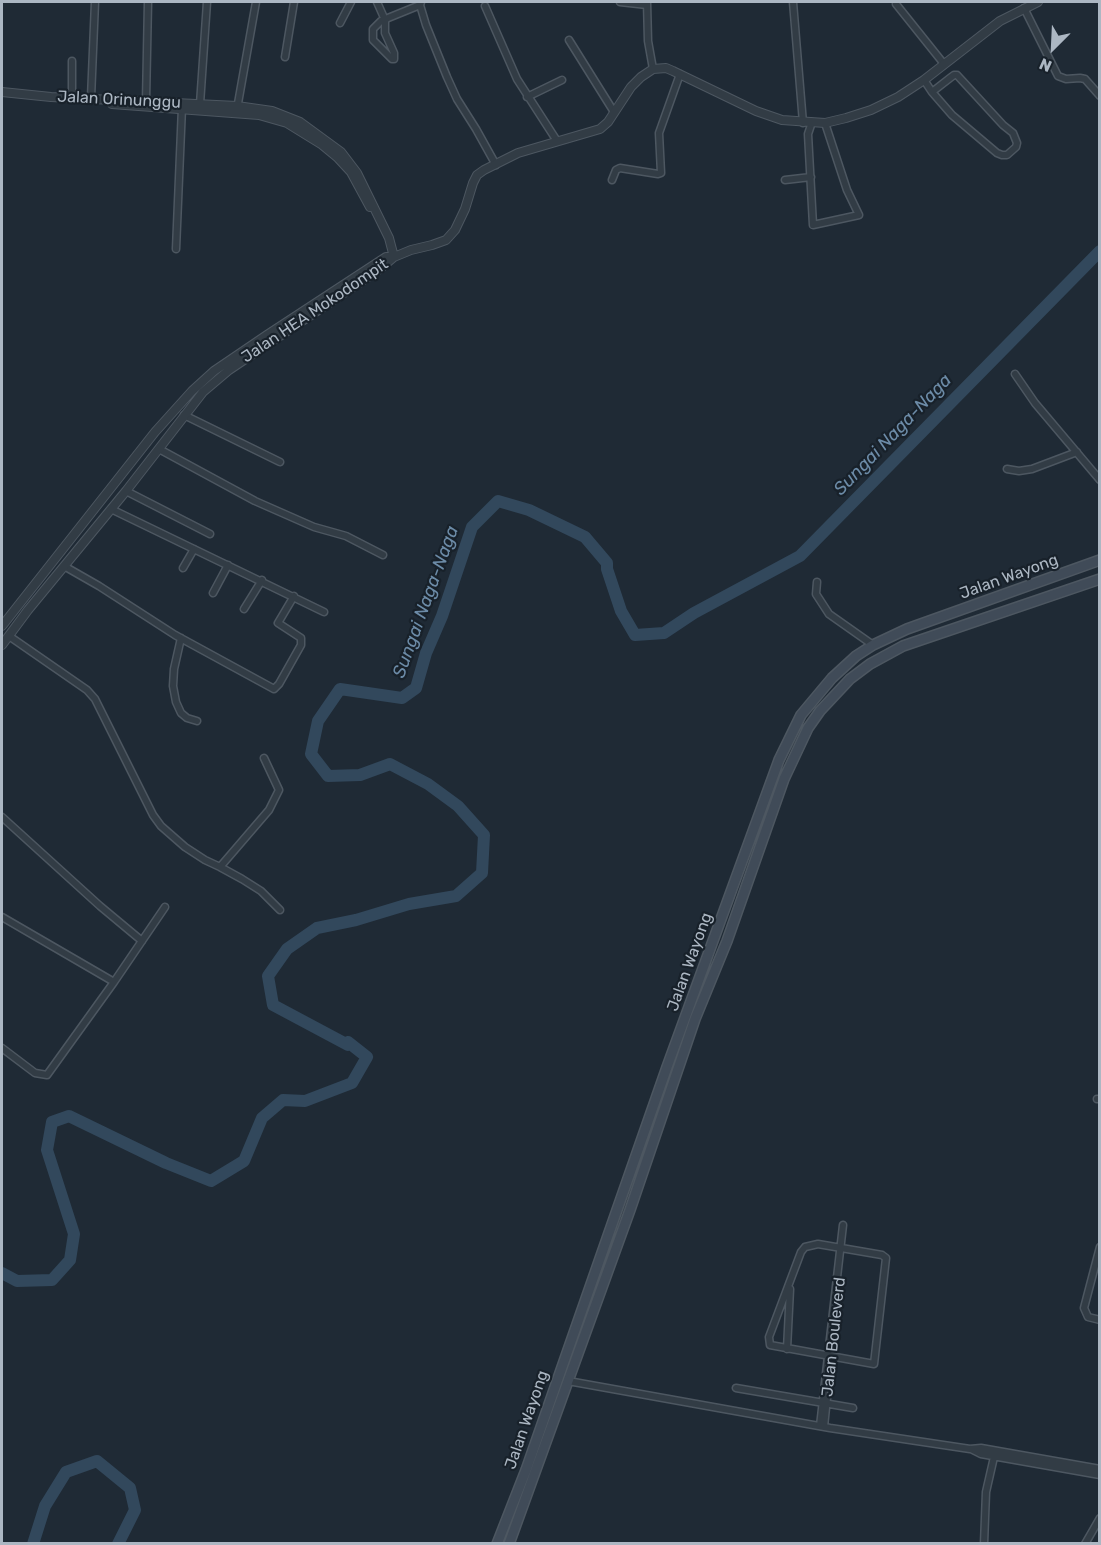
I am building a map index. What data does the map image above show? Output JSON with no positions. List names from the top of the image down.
{
  "streets": {
    "main road": ["Jalan Wayong"],
    "street": ["Jalan Orinunggu", "Jalan HEA Mokodompit", "Jalan Bouleverd"]
  },
  "crossings": [
    ["Jalan Orinunggu", "Jalan HEA Mokodompit"]
  ],
  "water": ["Sungai Naga-Naga"],
  "north": "bottom left"
}
